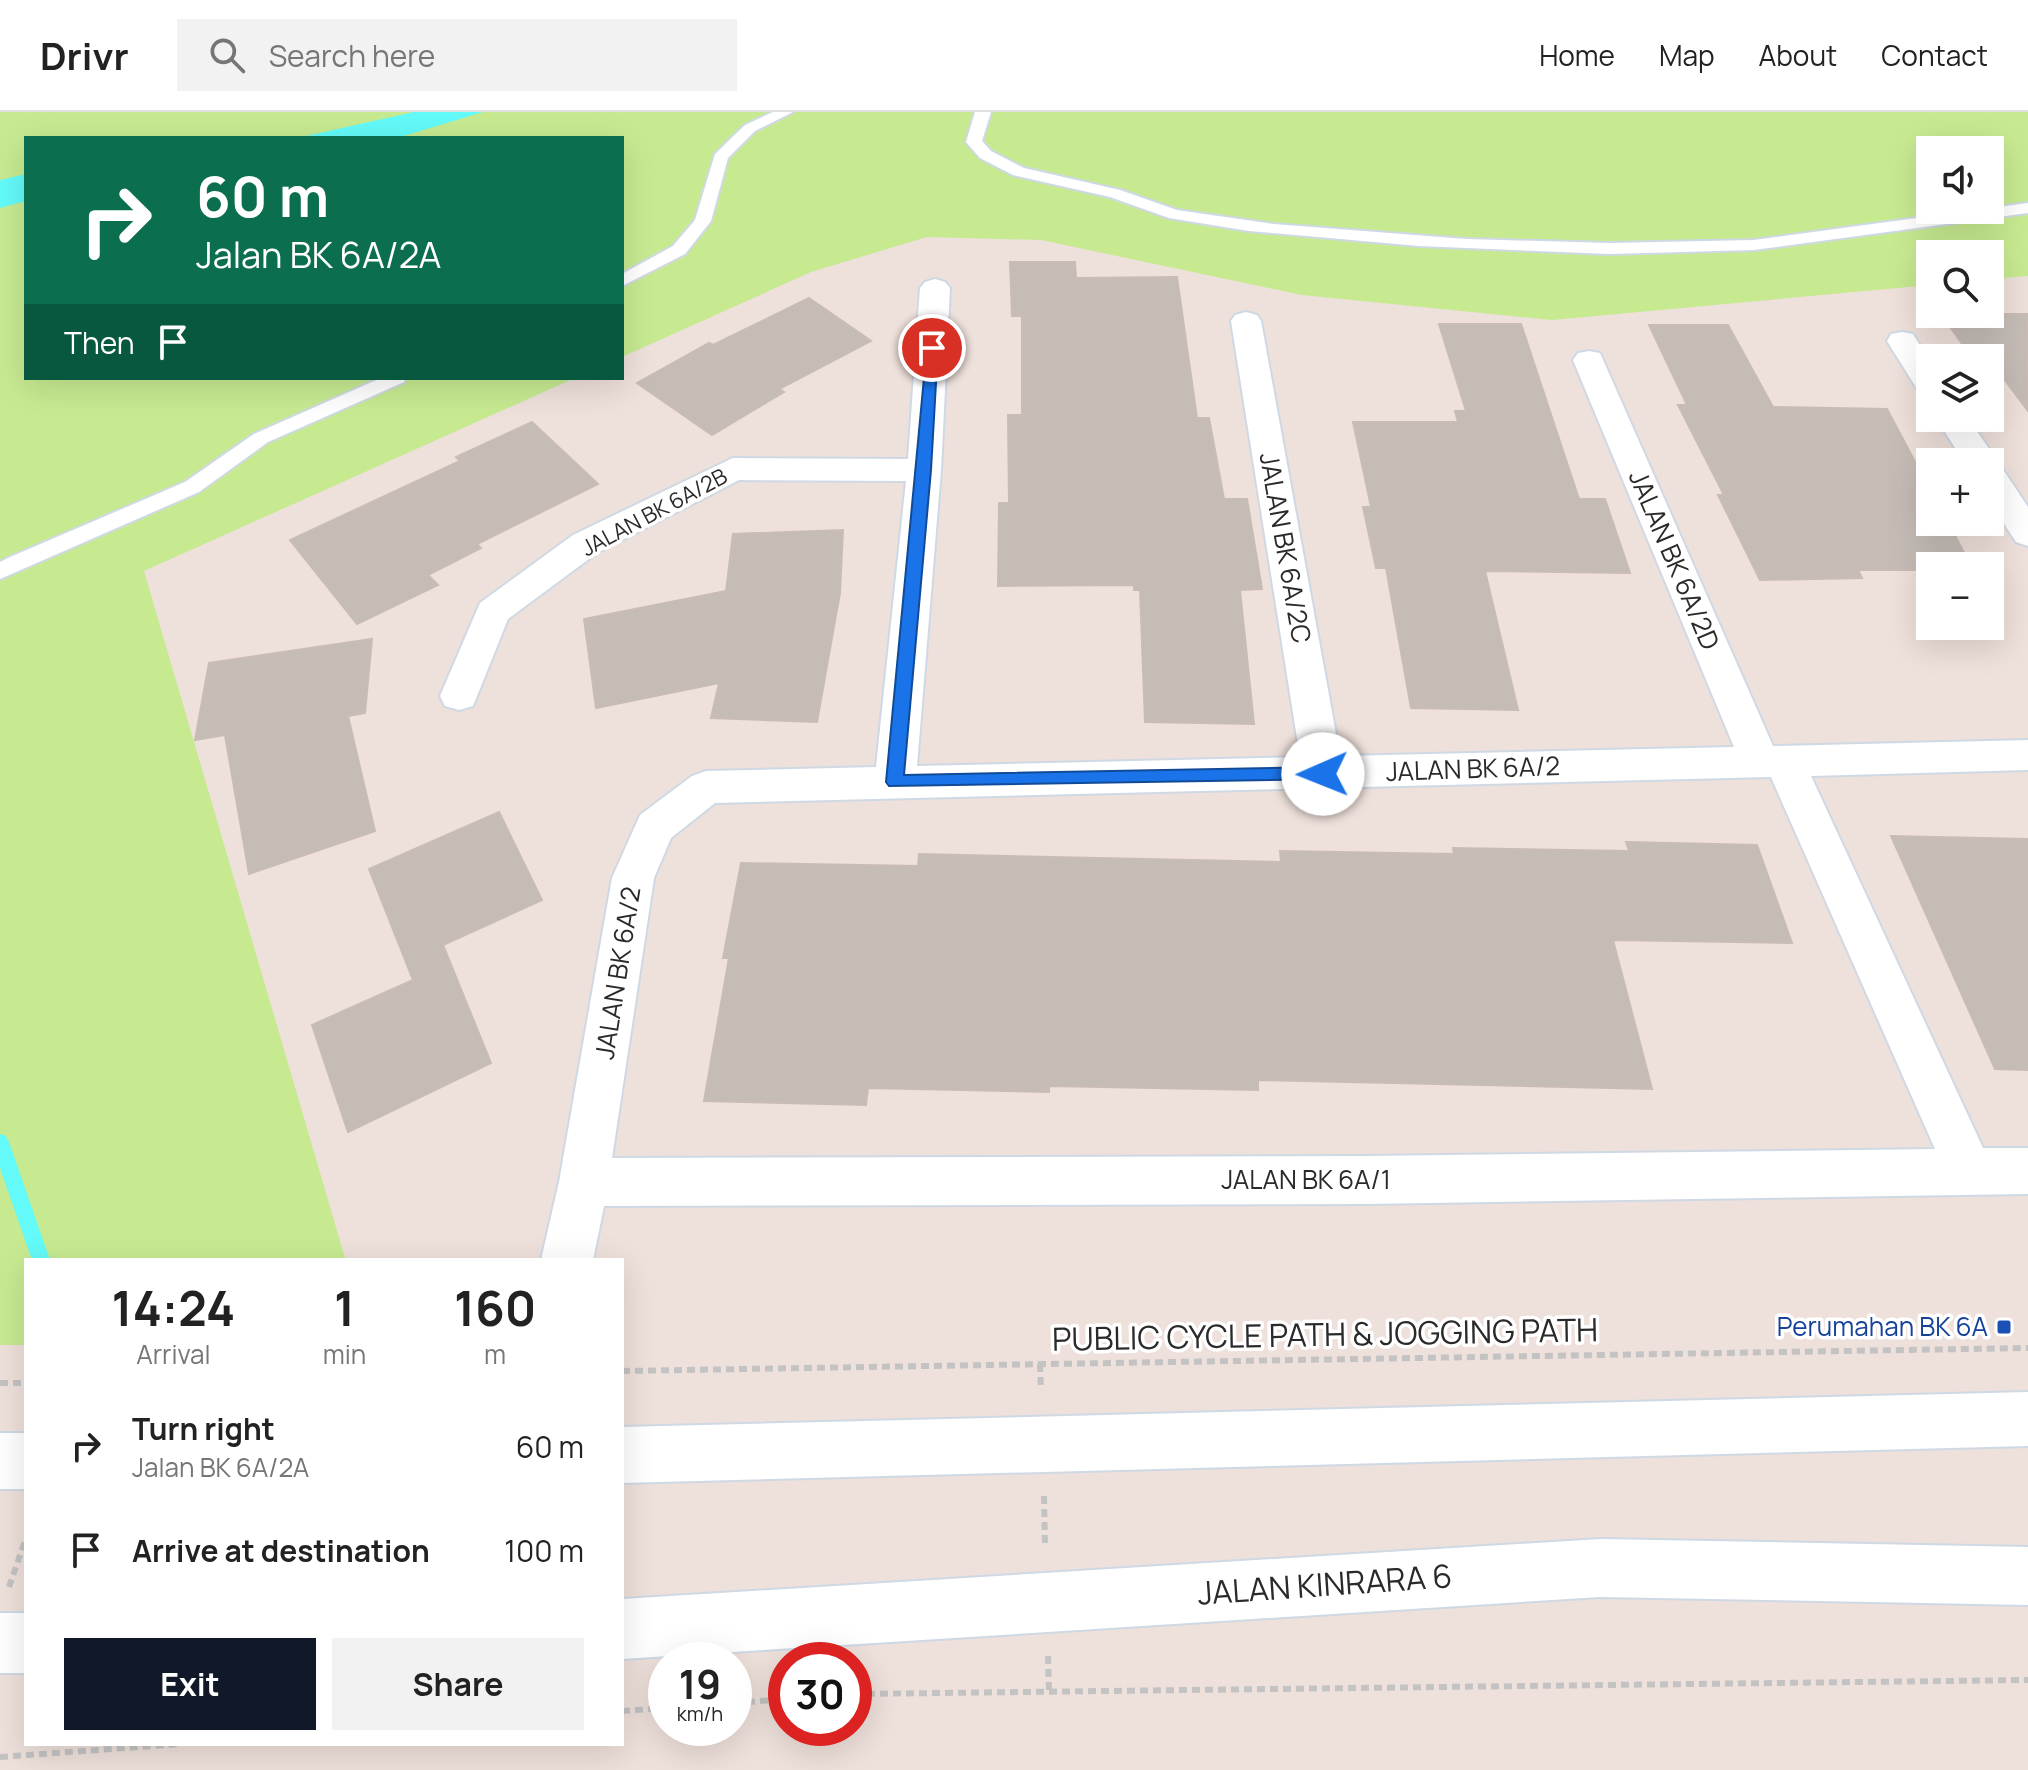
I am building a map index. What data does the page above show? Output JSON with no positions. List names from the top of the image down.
{
  "streets": {
    "street": [
      "JALAN BK 6A/2B",
      "JALAN BK 6A/2C",
      "JALAN BK 6A/2D",
      "JALAN BK 6A/2",
      "JALAN BK 6A/1",
      "JALAN KINRARA 6"
    ],
    "path": ["PUBLIC CYCLE PATH & JOGGING PATH"]
  },
  "crossings": [
    ["JALAN BK 6A/2C", "JALAN BK 6A/2"],
    ["JALAN BK 6A/2D", "JALAN BK 6A/2"],
    ["JALAN BK 6A/2D", "JALAN BK 6A/1"],
    ["JALAN BK 6A/2", "JALAN BK 6A/1"]
  ],
  "places": {
    "transit": ["Perumahan BK 6A"]
  },
  "page": {
    "header": "Drivr",
    "search": "Search here",
    "nav": [
      "Home",
      "Map",
      "About",
      "Contact"
    ],
    "map_buttons": ["+", "−"],
    "turn": ["60 m", "Jalan BK 6A/2A"],
    "then": "Then",
    "eta": [
      "14:24",
      "Arrival",
      "1",
      "min",
      "160",
      "m"
    ],
    "list": [
      {
        "name": "Turn right",
        "note": "Jalan BK 6A/2A",
        "value": "60 m"
      },
      {
        "name": "Arrive at destination",
        "value": "100 m"
      }
    ],
    "buttons": ["Exit", "Share"],
    "speed": "19 km/h",
    "limit": "30"
  }
}
